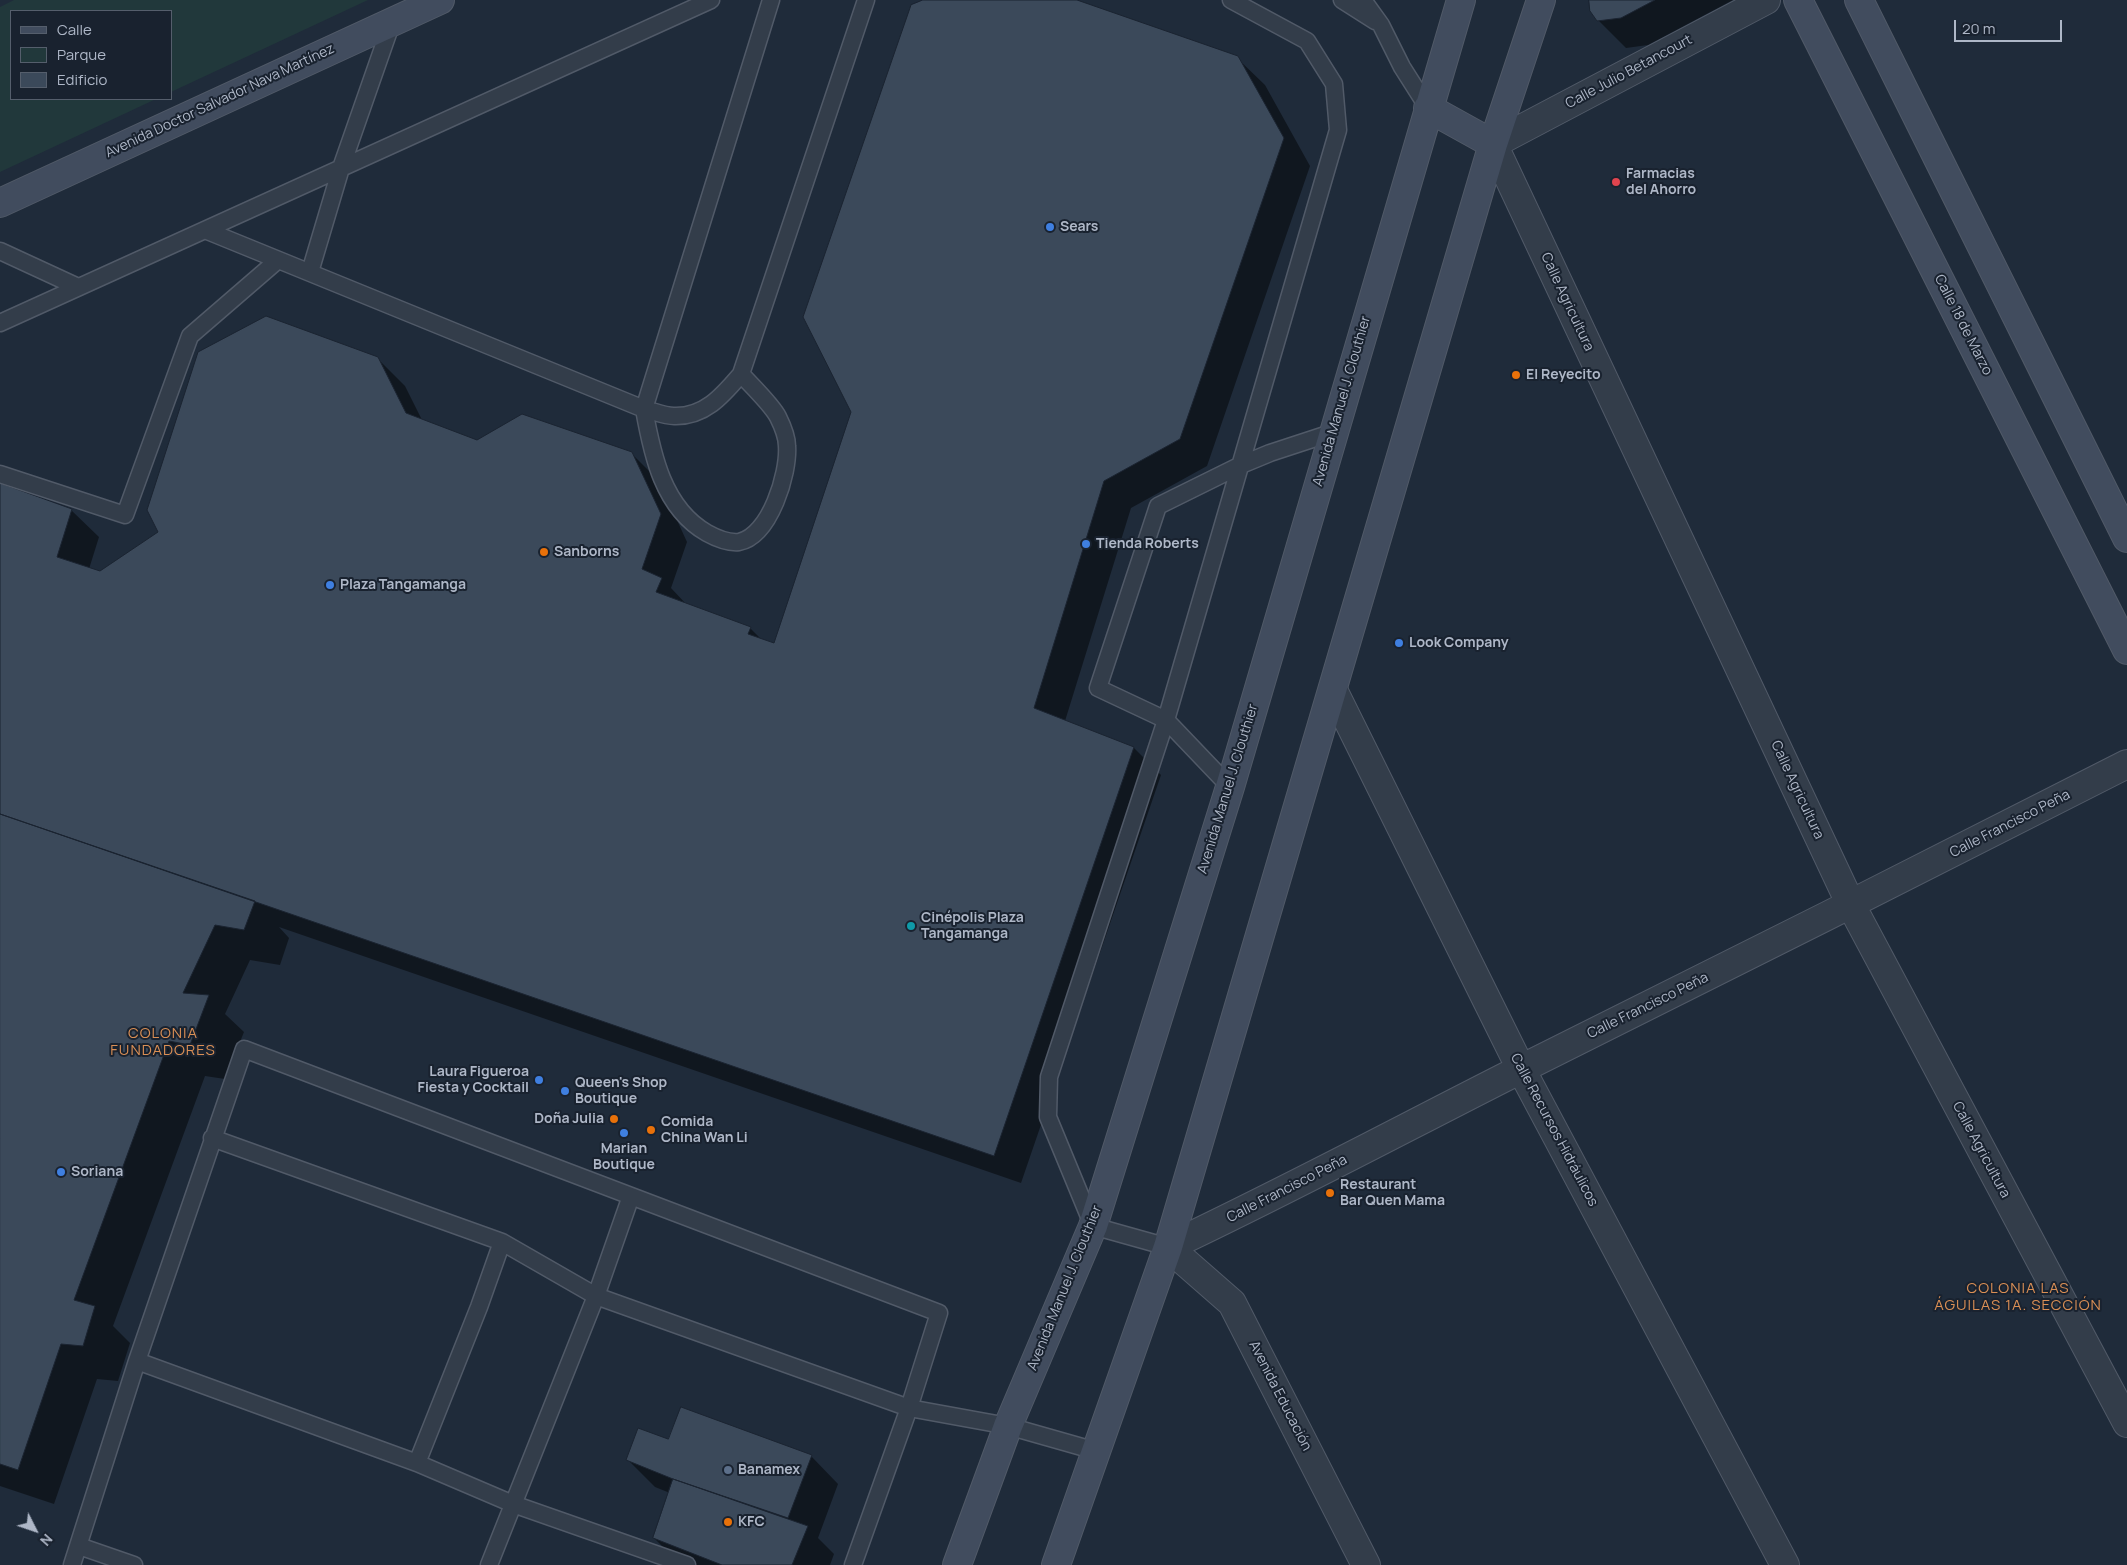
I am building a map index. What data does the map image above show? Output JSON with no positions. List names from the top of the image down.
{
  "streets": {
    "main road": ["Avenida Doctor Salvador Nava Martínez", "Calle 18 de Marzo", "Avenida Manuel J. Clouthier"],
    "street": [
      "Calle Julio Betancourt",
      "Calle Agricultura",
      "Calle Francisco Peña",
      "Calle Recursos Hidráulicos",
      "Avenida Educación"
    ]
  },
  "crossings": [
    ["Calle Julio Betancourt", "Calle Agricultura"],
    ["Calle Agricultura", "Calle Francisco Peña"],
    ["Calle Francisco Peña", "Calle Recursos Hidráulicos"],
    ["Calle Francisco Peña", "Avenida Educación"]
  ],
  "districts": ["COLONIA FUNDADORES", "COLONIA LAS ÁGUILAS 1A. SECCIÓN"],
  "places": [
    "Farmacias del Ahorro",
    "Sears",
    "El Reyecito",
    "Tienda Roberts",
    "Sanborns",
    "Plaza Tangamanga",
    "Look Company",
    "Cinépolis Plaza Tangamanga",
    "Laura Figueroa Fiesta y Cocktail",
    "Queen's Shop Boutique",
    "Doña Julia",
    "Comida China Wan Li",
    "Marian Boutique",
    "Soriana",
    "Restaurant Bar Quen Mama",
    "Banamex",
    "KFC"
  ],
  "legend": ["Calle", "Parque", "Edificio"],
  "scale_bar": "20 m",
  "north": "bottom right"
}
